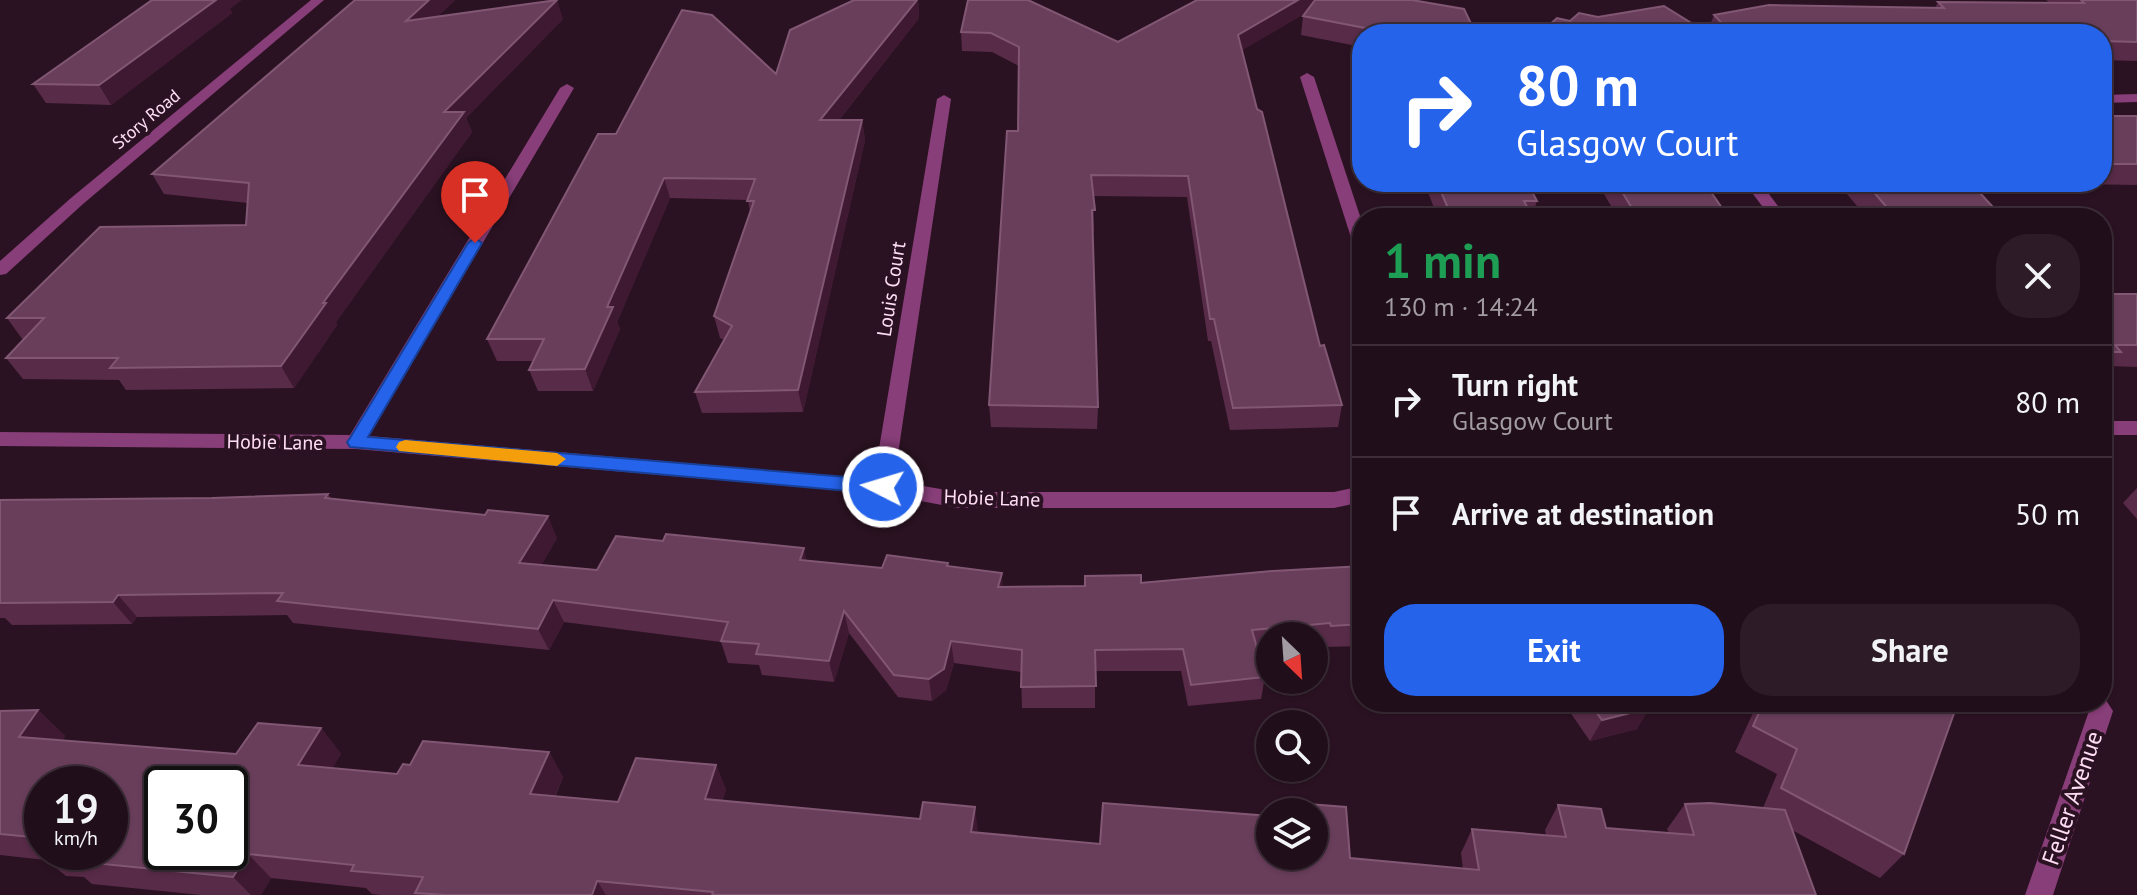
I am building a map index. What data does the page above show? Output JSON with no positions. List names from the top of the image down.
{
  "streets": {
    "street": [
      "Story Road",
      "Louis Court",
      "Hobie Lane",
      "Feller Avenue"
    ]
  },
  "crossings": [
    ["Louis Court", "Hobie Lane"]
  ],
  "north": "bottom right",
  "page": {
    "turn": ["80 m", "Glasgow Court"],
    "heading": ["1 min", "130 m · 14:24"],
    "list": [
      {
        "name": "Turn right",
        "note": "Glasgow Court",
        "value": "80 m"
      },
      {
        "name": "Arrive at destination",
        "value": "50 m"
      }
    ],
    "buttons": ["Exit", "Share"],
    "speed": "19 km/h",
    "limit": "30"
  }
}
